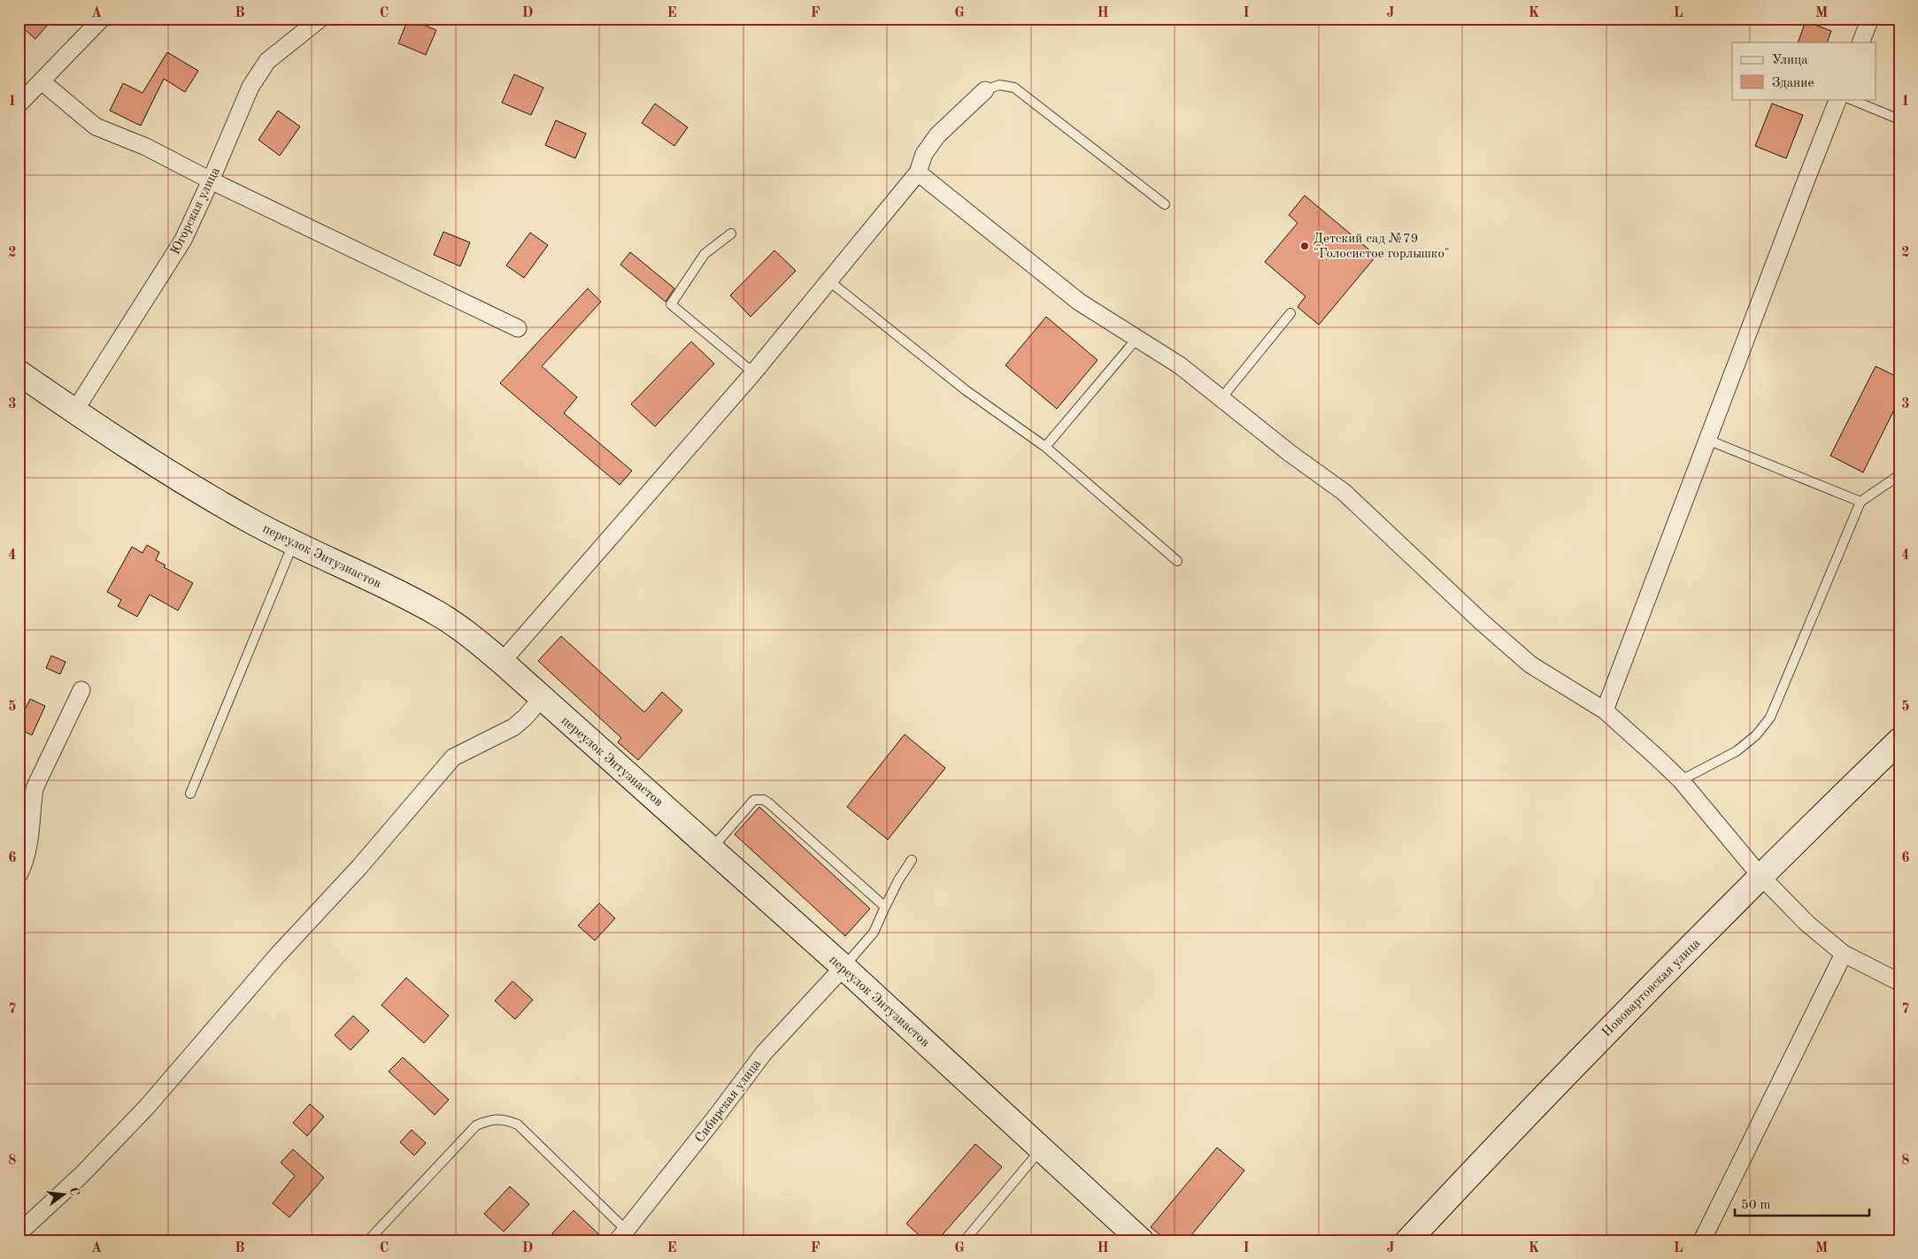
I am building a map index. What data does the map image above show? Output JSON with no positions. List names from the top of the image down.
{
  "streets": {
    "main road": ["переулок Энтузиастов", "Нововартовская улица"],
    "street": ["Югорская улица", "Сибирская улица"]
  },
  "crossings": [
    ["Югорская улица", "переулок Энтузиастов"],
    ["переулок Энтузиастов", "Сибирская улица"]
  ],
  "places": ["Детский сад №79 \"Голосистое горлышко\""],
  "legend": ["Улица", "Здание"],
  "scale_bar": "50 m",
  "north": "right",
  "grid": {
    "columns": [
      "A",
      "B",
      "C",
      "D",
      "E",
      "F",
      "G",
      "H",
      "I",
      "J",
      "K",
      "L",
      "M"
    ],
    "rows": [
      "1",
      "2",
      "3",
      "4",
      "5",
      "6",
      "7",
      "8"
    ]
  }
}
